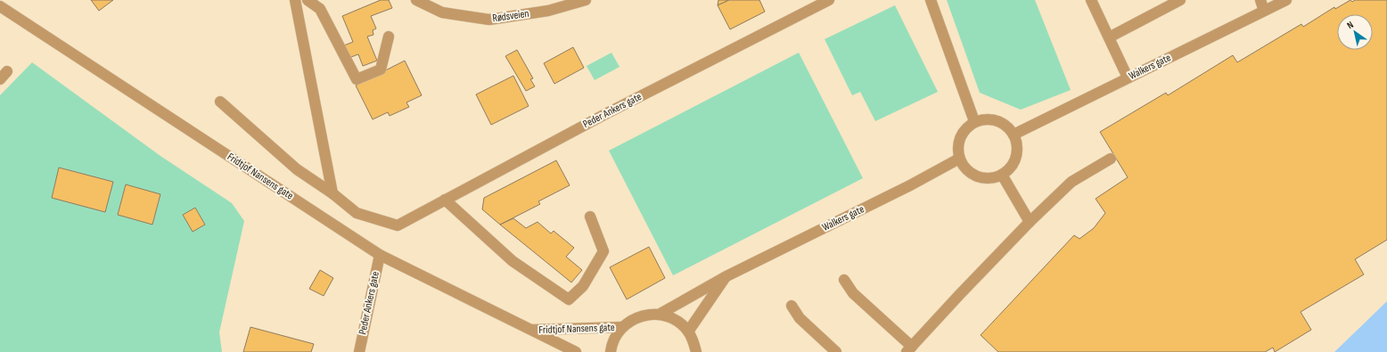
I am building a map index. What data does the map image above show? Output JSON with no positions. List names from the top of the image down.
{
  "streets": {
    "street": [
      "Rødsveien",
      "Walkers gate",
      "Peder Ankers gate",
      "Fridtjof Nansens gate"
    ]
  },
  "crossings": [
    ["Peder Ankers gate", "Fridtjof Nansens gate"]
  ],
  "north": "top left"
}
